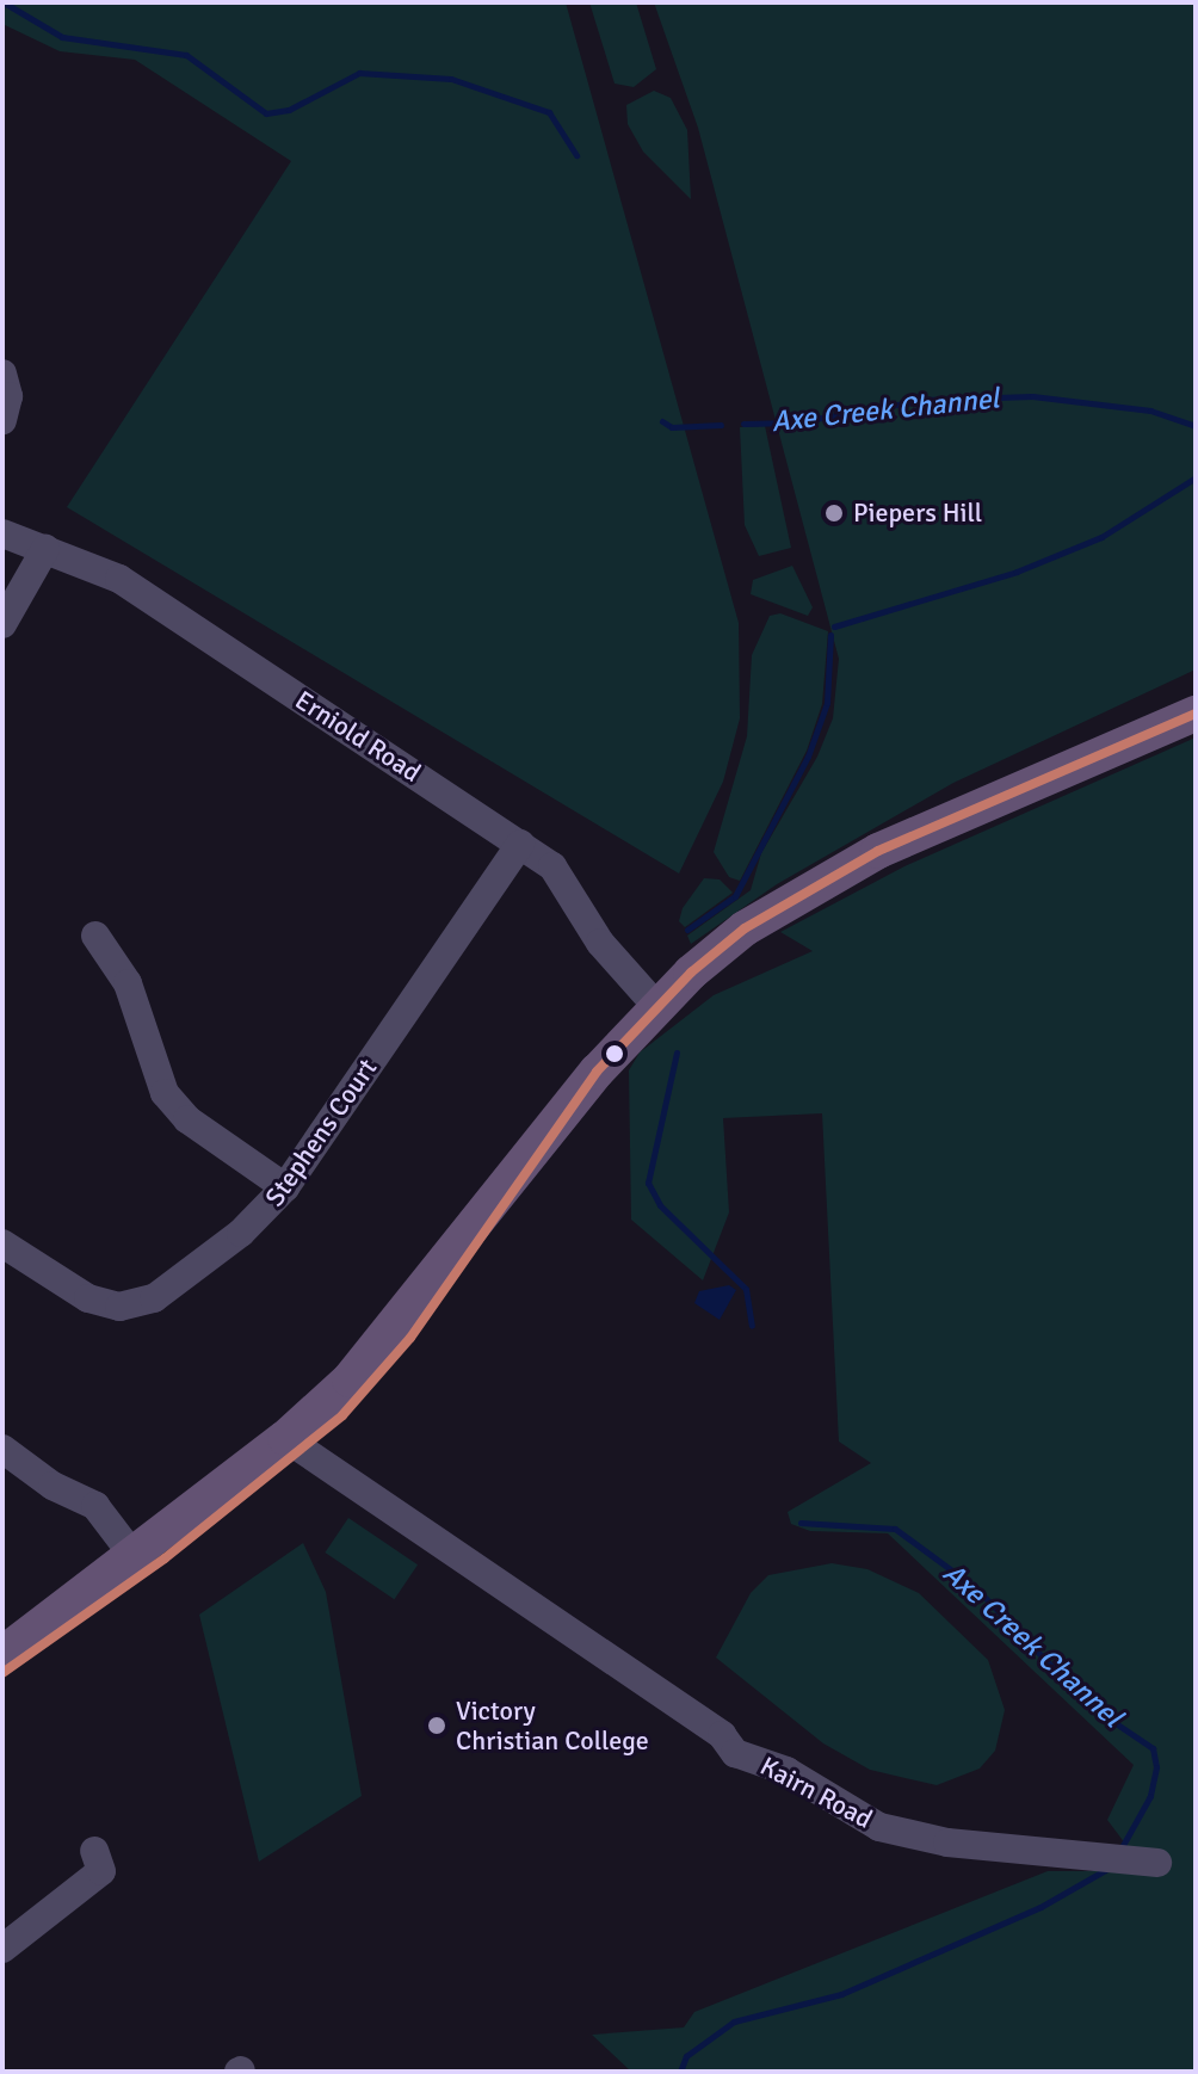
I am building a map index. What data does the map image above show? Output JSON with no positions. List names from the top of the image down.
{
  "streets": {
    "street": ["Erniold Road", "Stephens Court", "Kairn Road"]
  },
  "crossings": [
    ["Erniold Road", "Stephens Court"]
  ],
  "water": ["Axe Creek Channel"],
  "places": ["Piepers Hill", "Victory Christian College"]
}
